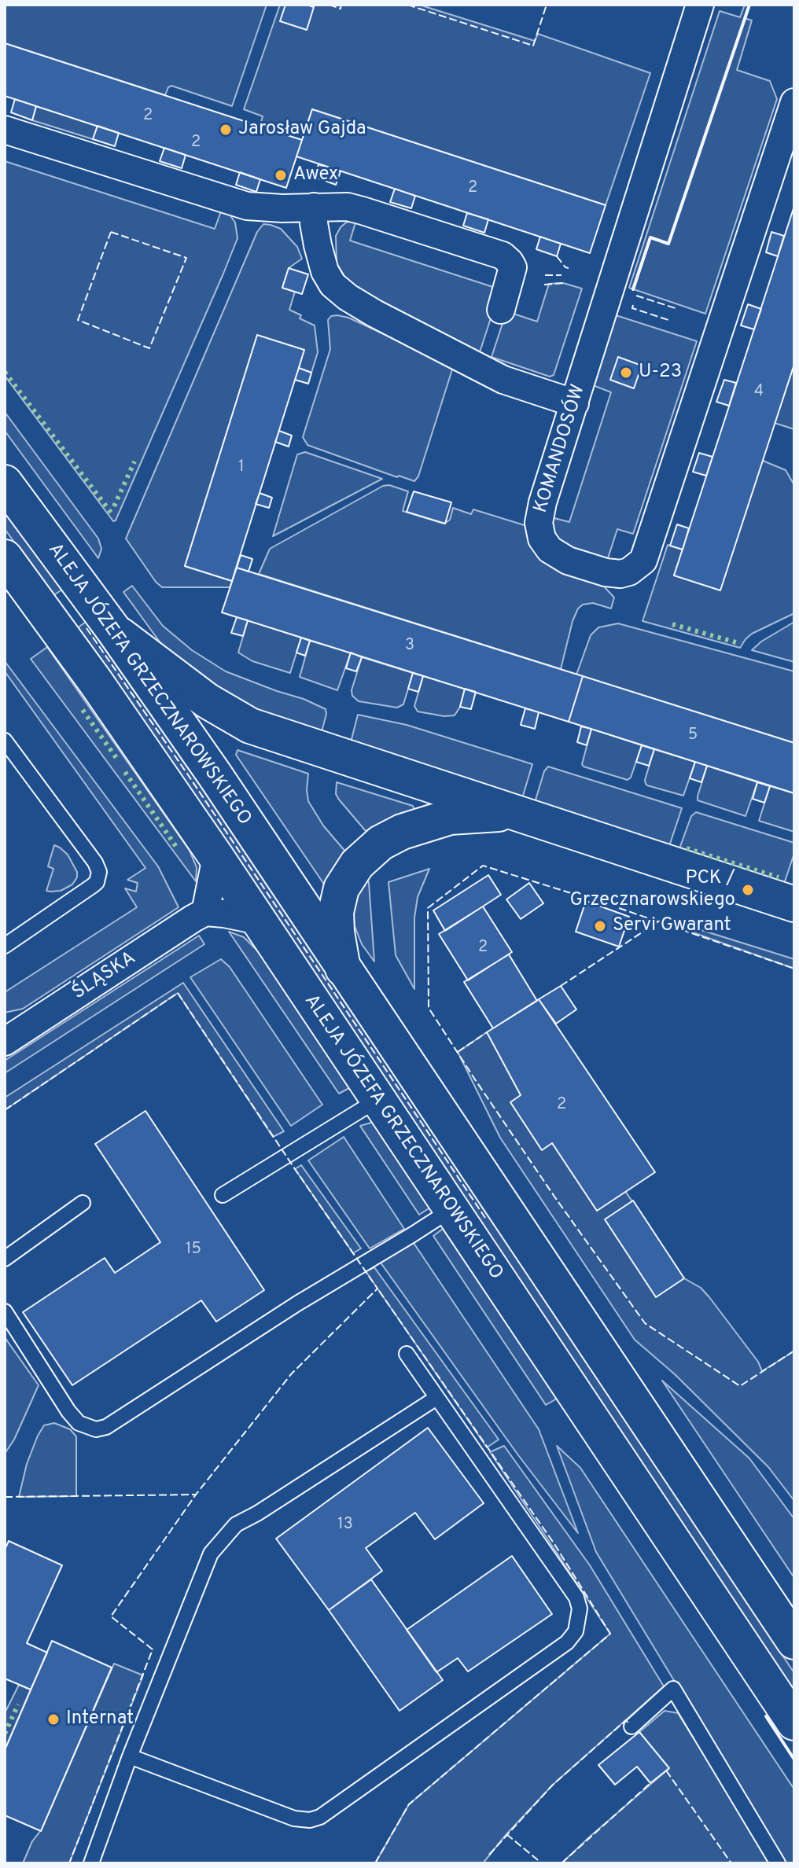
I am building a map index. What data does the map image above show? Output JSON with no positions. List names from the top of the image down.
{
  "streets": {
    "main road": ["ALEJA JÓZEFA GRZECZNAROWSKIEGO"],
    "street": ["KOMANDOSÓW", "ŚLĄSKA"]
  },
  "places": [
    "Jarosław Gajda",
    "Awex",
    "U-23",
    "PCK / Grzecznarowskiego",
    "Servi Gwarant",
    "Internat"
  ],
  "house_numbers": [
    "2",
    "2",
    "2",
    "4",
    "1",
    "3",
    "5",
    "2",
    "2",
    "15",
    "13"
  ]
}
